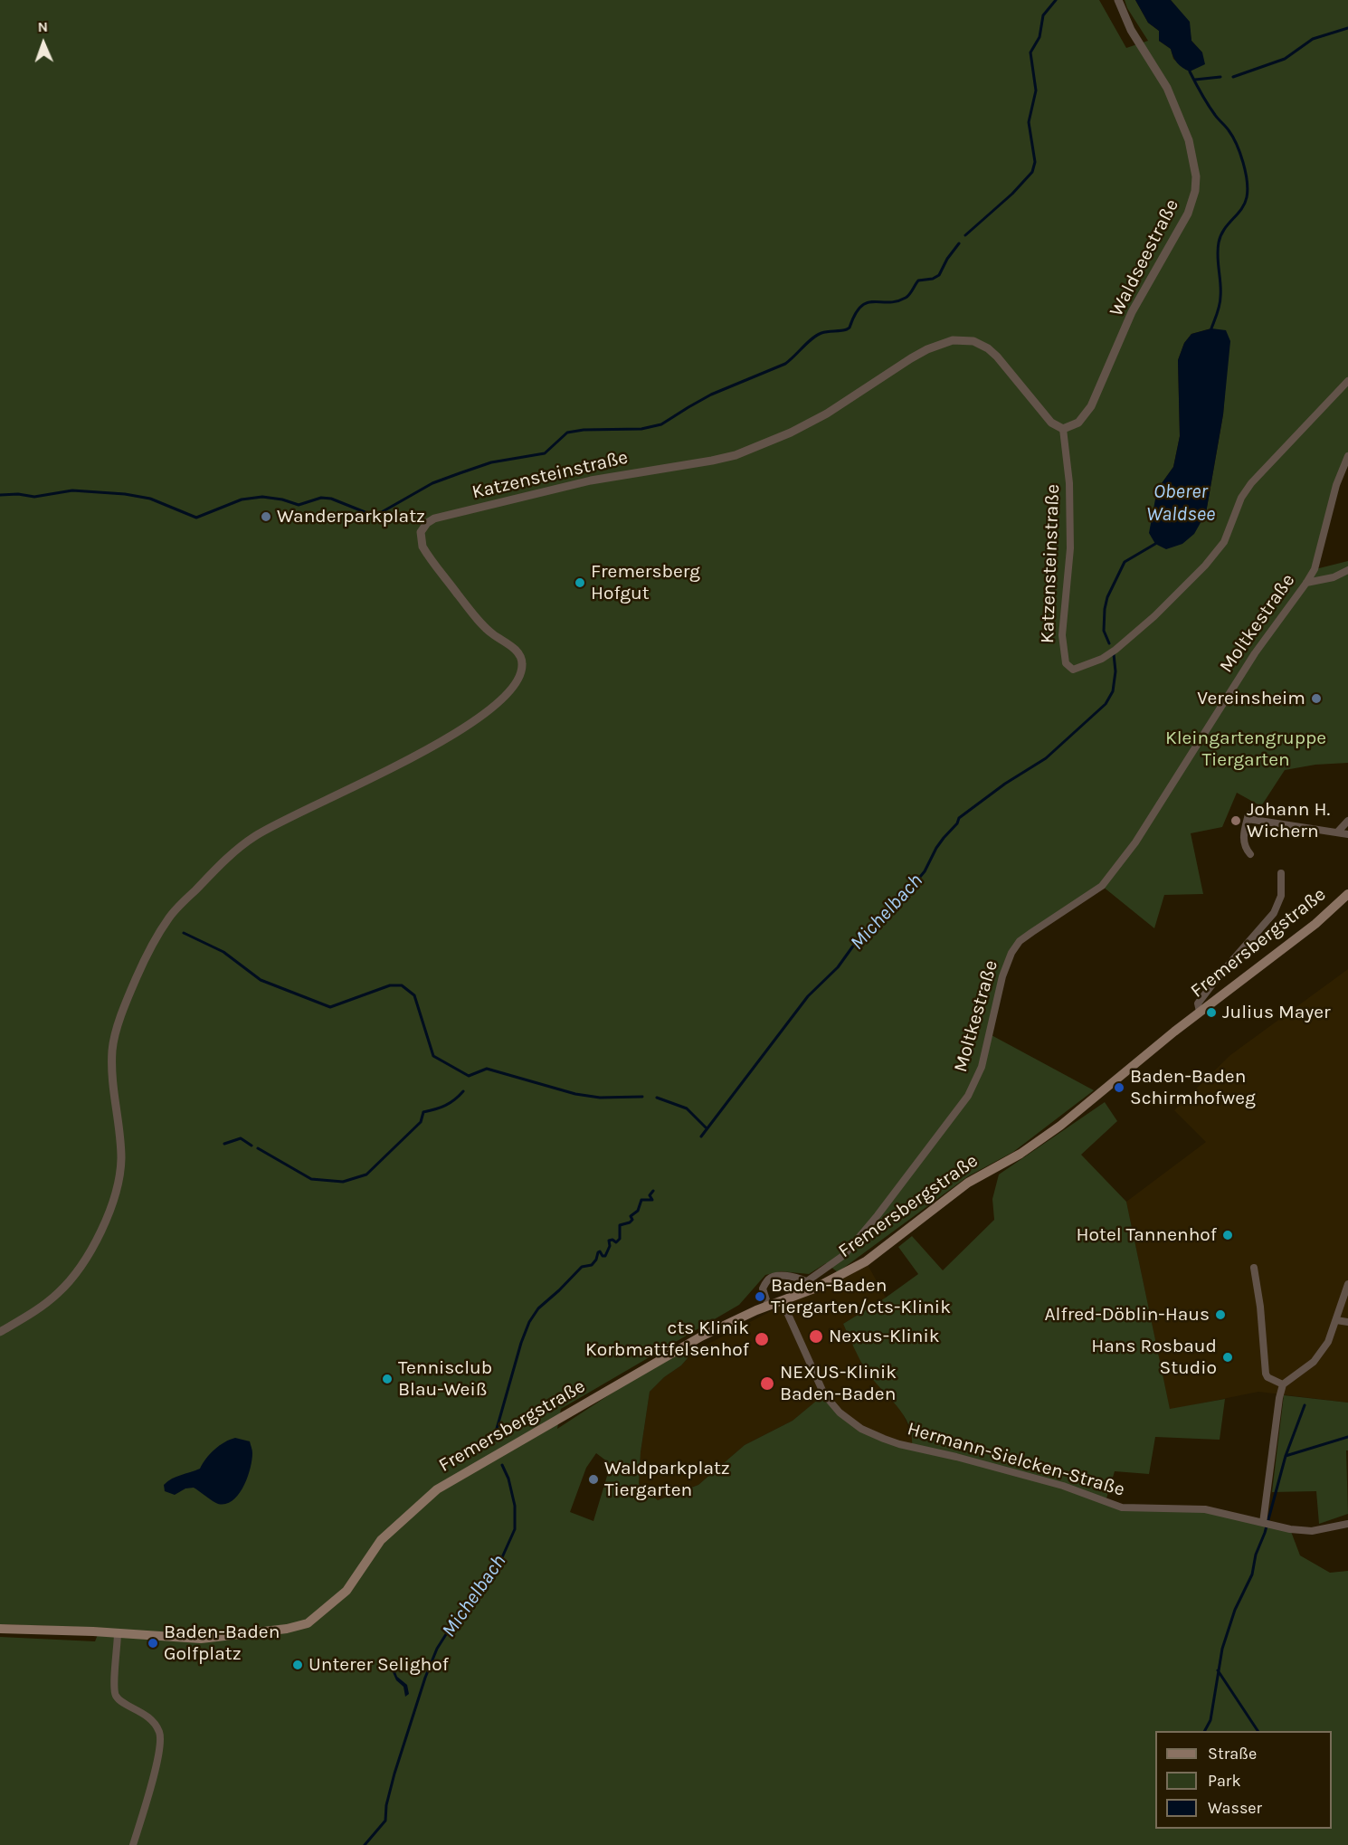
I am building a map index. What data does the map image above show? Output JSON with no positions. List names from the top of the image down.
{
  "streets": {
    "main road": ["Fremersbergstraße"],
    "street": [
      "Waldseestraße",
      "Katzensteinstraße",
      "Moltkestraße",
      "Hermann-Sielcken-Straße"
    ]
  },
  "crossings": [
    ["Waldseestraße", "Katzensteinstraße"],
    ["Moltkestraße", "Fremersbergstraße"],
    ["Fremersbergstraße", "Hermann-Sielcken-Straße"]
  ],
  "water": ["Oberer Waldsee", "Michelbach"],
  "parks": ["Kleingartengruppe Tiergarten"],
  "places": [
    "Wanderparkplatz",
    "Fremersberg Hofgut",
    "Vereinsheim",
    "Johann H. Wichern",
    "Julius Mayer",
    "Baden-Baden Schirmhofweg",
    "Hotel Tannenhof",
    "Baden-Baden Tiergarten/cts-Klinik",
    "Alfred-Döblin-Haus",
    "Nexus-Klinik",
    "cts Klinik Korbmattfelsenhof",
    "Hans Rosbaud Studio",
    "Tennisclub Blau-Weiß",
    "NEXUS-Klinik Baden-Baden",
    "Waldparkplatz Tiergarten",
    "Baden-Baden Golfplatz",
    "Unterer Selighof"
  ],
  "legend": ["Straße", "Park", "Wasser"],
  "north": "top"
}
